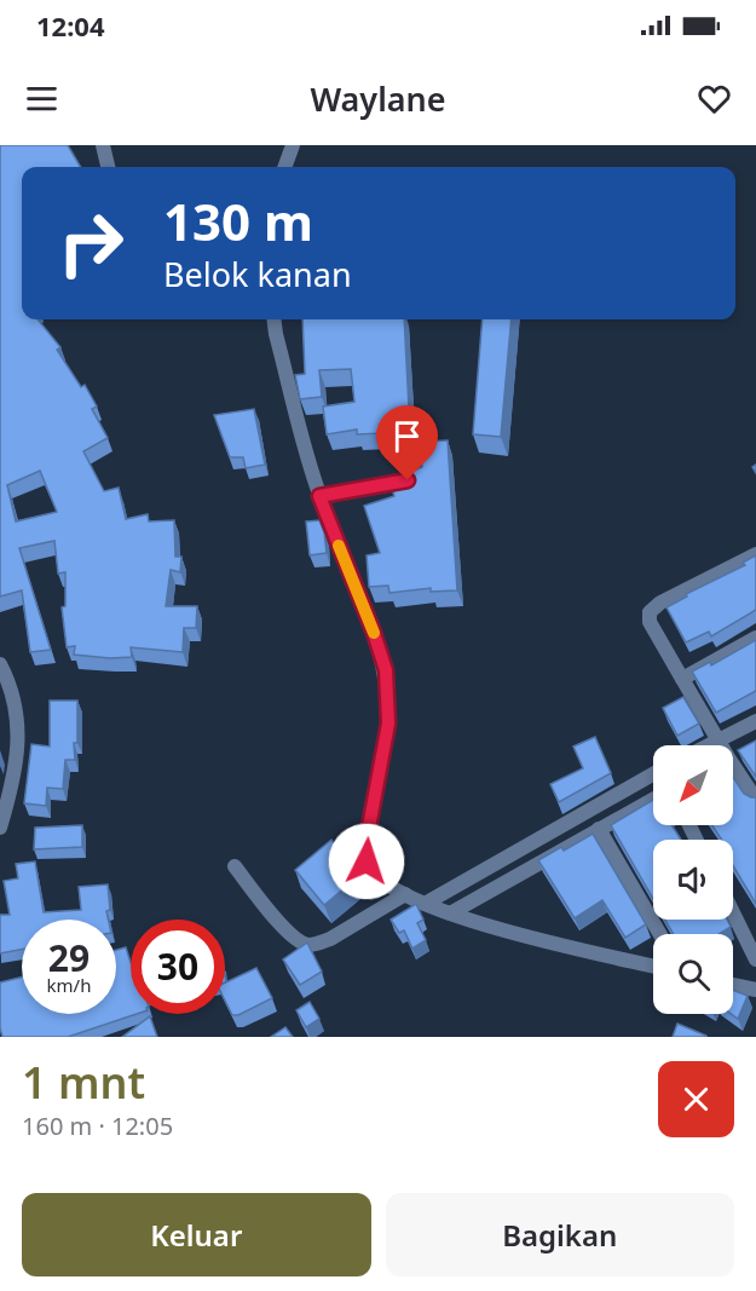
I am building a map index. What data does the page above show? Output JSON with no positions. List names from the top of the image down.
{
  "north": "bottom left",
  "page": {
    "status": "12:04",
    "header": "Waylane",
    "turn": ["130 m", "Belok kanan"],
    "speed": "29 km/h",
    "limit": "30",
    "heading": ["1 mnt", "160 m · 12:05"],
    "buttons": ["Keluar", "Bagikan"]
  }
}
